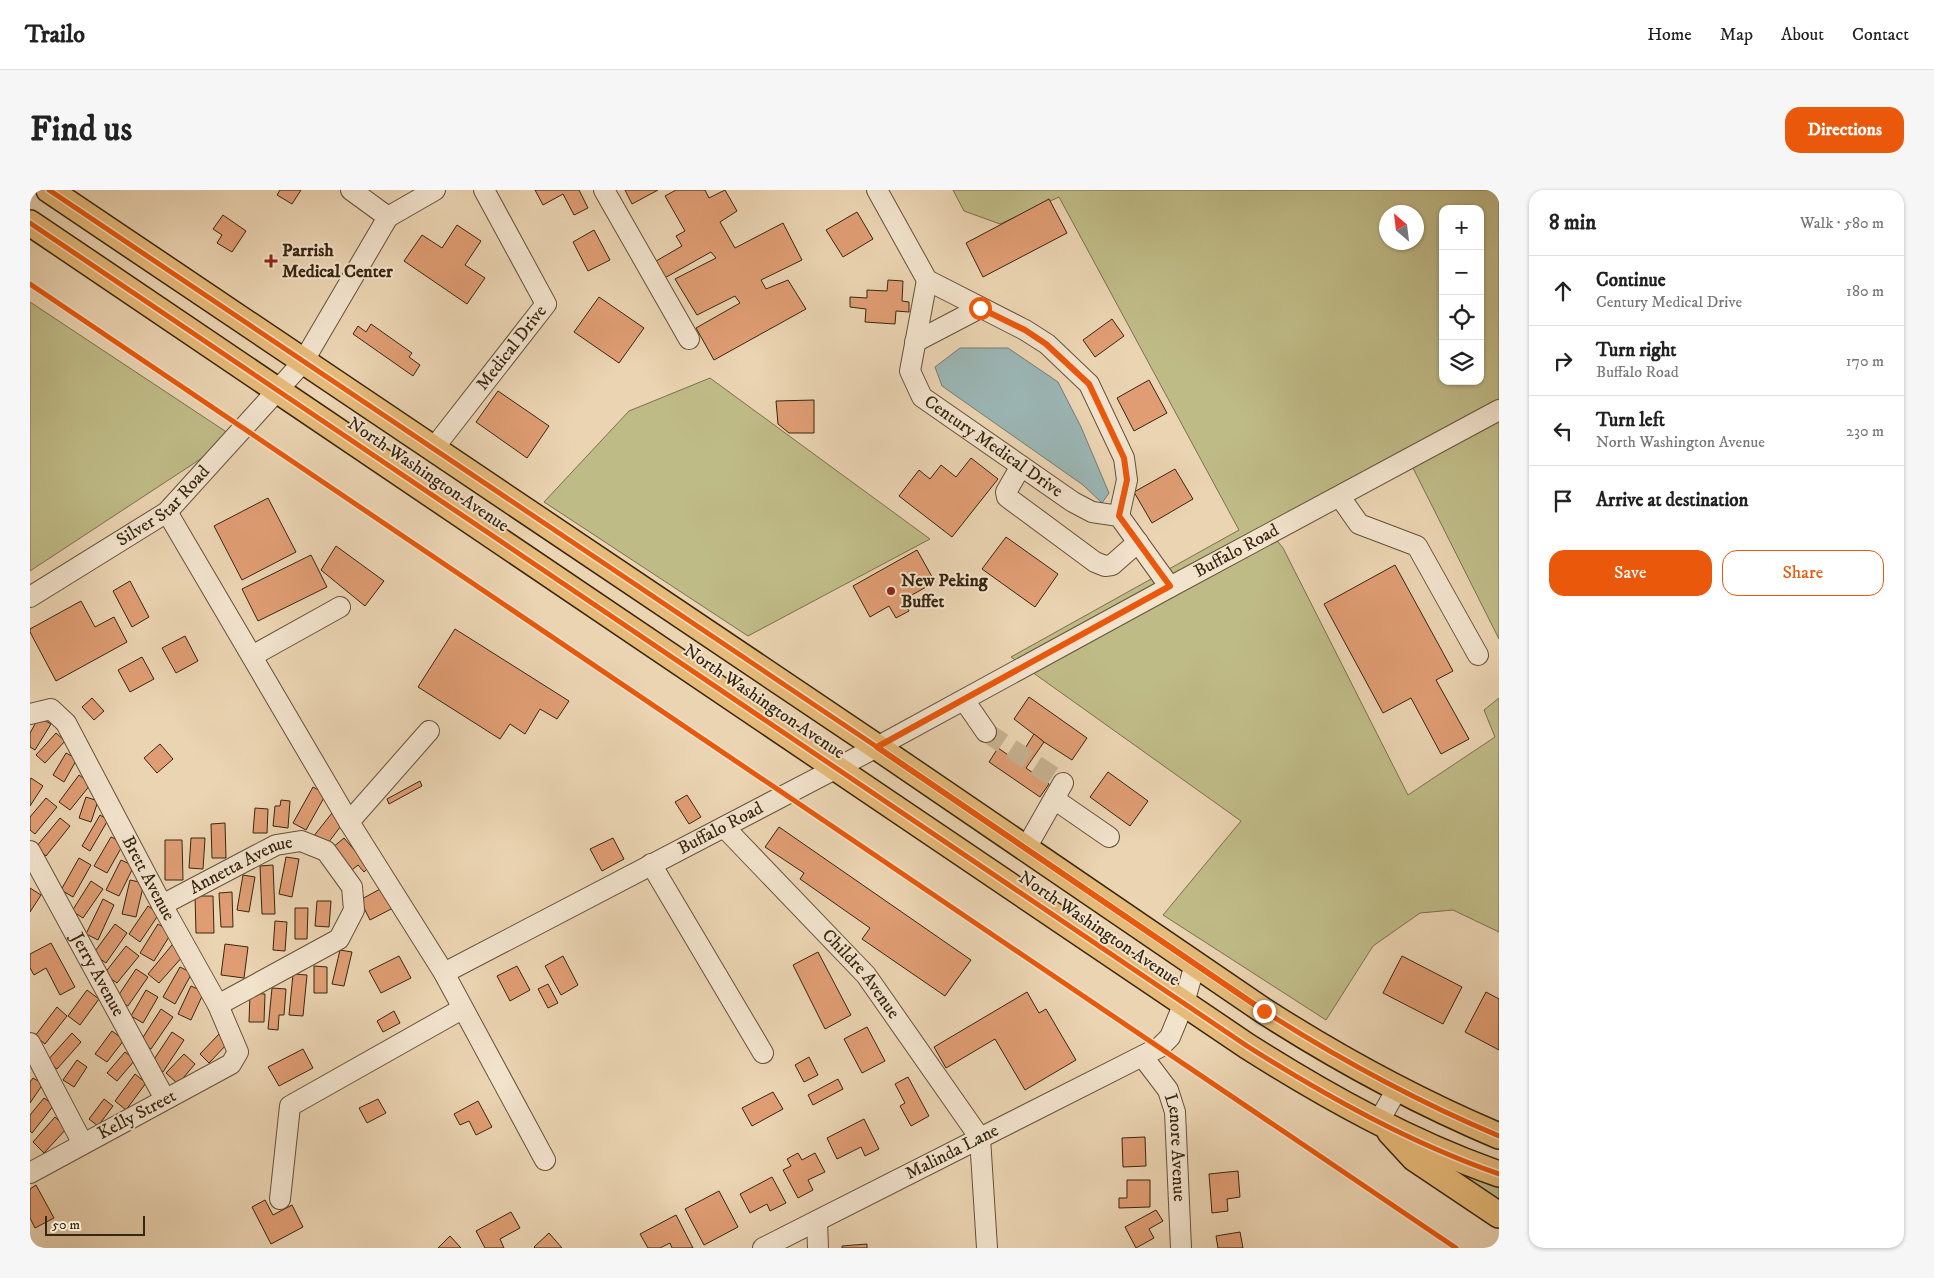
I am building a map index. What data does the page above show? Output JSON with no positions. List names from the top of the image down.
{
  "streets": {
    "main road": ["North Washington Avenue"],
    "street": [
      "Medical Drive",
      "Century Medical Drive",
      "Silver Star Road",
      "Buffalo Road",
      "Annetta Avenue",
      "Brett Avenue",
      "Jerry Avenue",
      "Childre Avenue",
      "Kelly Street",
      "Lenore Avenue",
      "Malinda Lane"
    ]
  },
  "crossings": [
    ["Medical Drive", "North Washington Avenue"],
    ["North Washington Avenue", "Silver Star Road"],
    ["North Washington Avenue", "Buffalo Road"],
    ["North Washington Avenue", "Malinda Lane"],
    ["Buffalo Road", "Childre Avenue"],
    ["Annetta Avenue", "Brett Avenue"],
    ["Brett Avenue", "Kelly Street"],
    ["Jerry Avenue", "Kelly Street"],
    ["Childre Avenue", "Malinda Lane"],
    ["Lenore Avenue", "Malinda Lane"]
  ],
  "places": {
    "health": ["Parrish Medical Center"],
    "other": ["New Peking Buffet"]
  },
  "scale_bar": "50 m",
  "north": "top left",
  "page": {
    "header": "Trailo",
    "nav": [
      "Home",
      "Map",
      "About",
      "Contact"
    ],
    "buttons": [
      "Directions",
      ["Save", "Share"]
    ],
    "title": "Find us",
    "heading": ["8 min", "Walk · 580 m"],
    "map_buttons": ["+", "−"],
    "list": [
      ["Continue", "Century Medical Drive", "180 m"],
      ["Turn right", "Buffalo Road", "170 m"],
      ["Turn left", "North Washington Avenue", "230 m"],
      "Arrive at destination"
    ],
    "scale": "50 m"
  }
}
